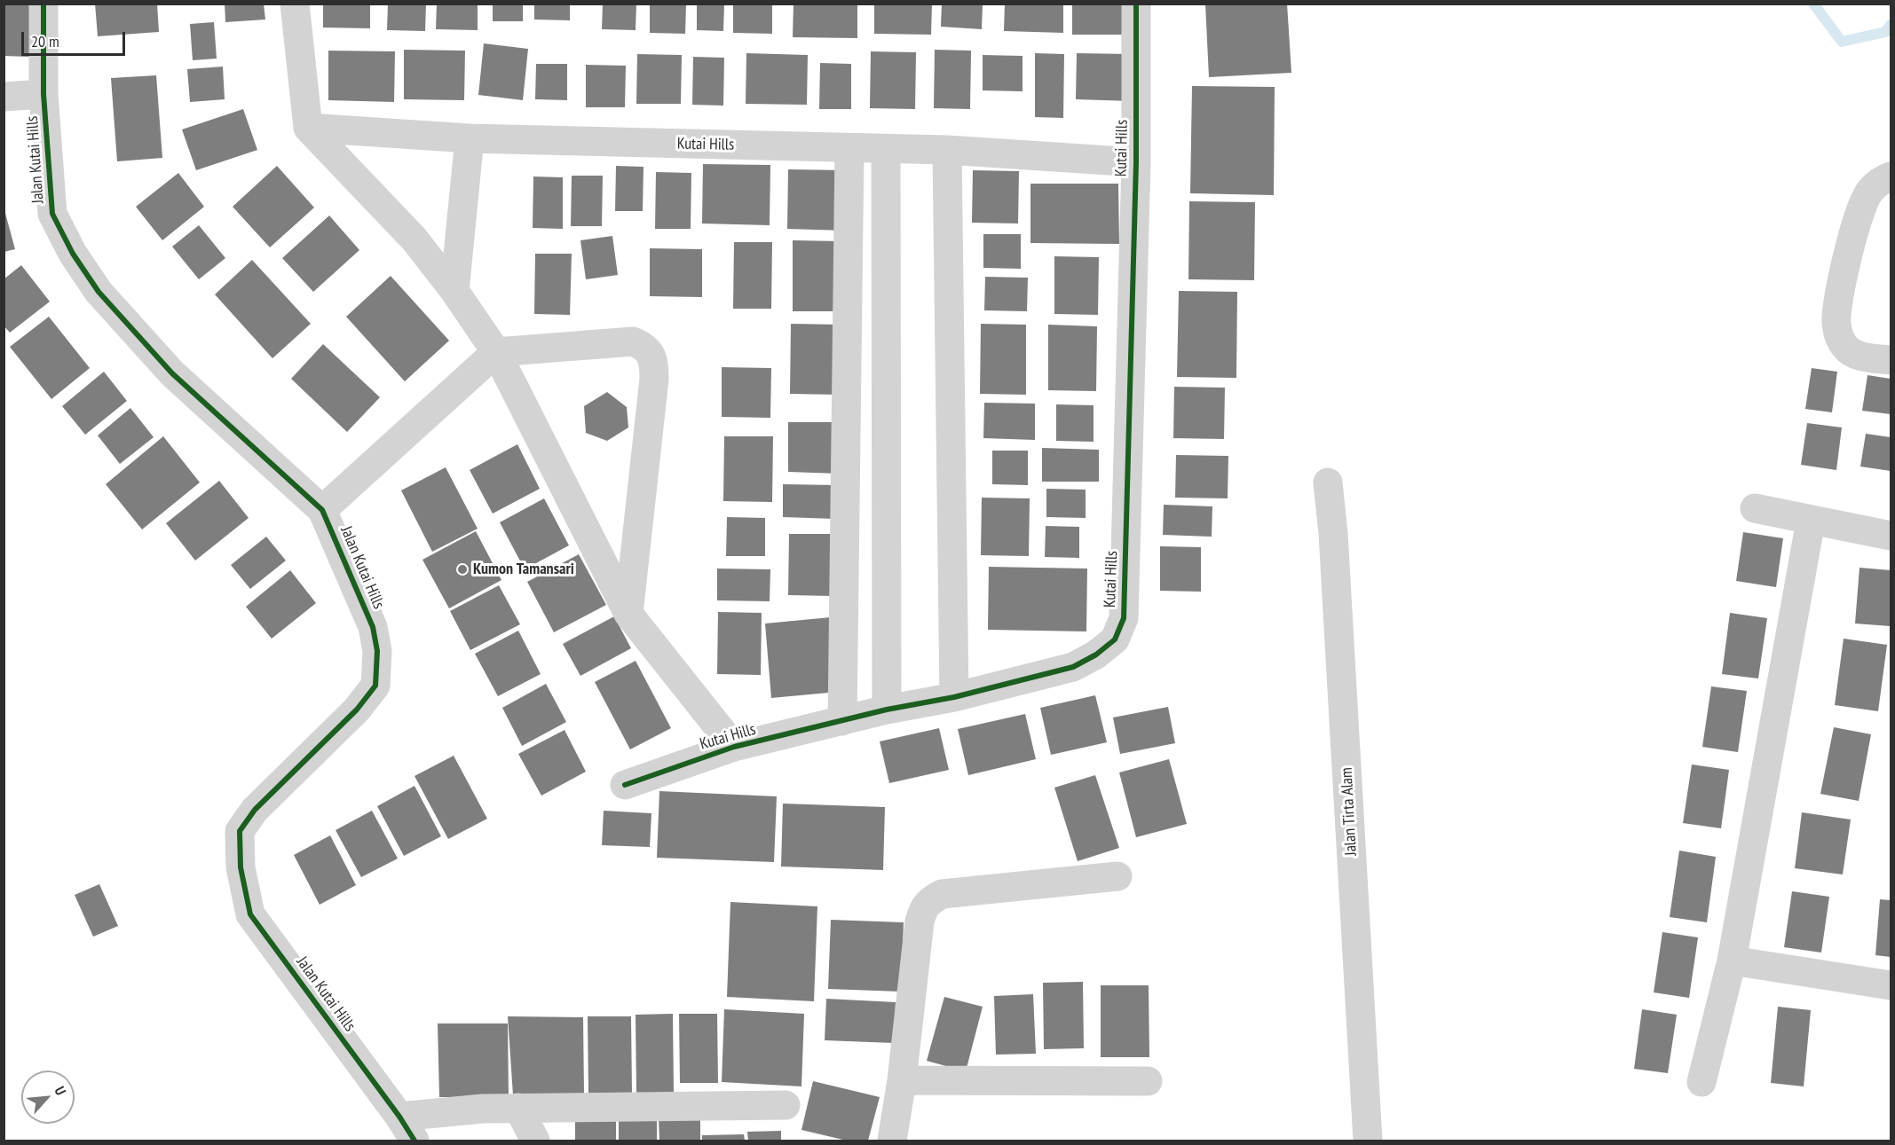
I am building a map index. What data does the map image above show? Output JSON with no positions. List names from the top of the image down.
{
  "streets": {
    "street": ["Kutai Hills", "Jalan Kutai Hills", "Jalan Tirta Alam"]
  },
  "places": ["Kumon Tamansari"],
  "scale_bar": "20 m",
  "north": "top right"
}
